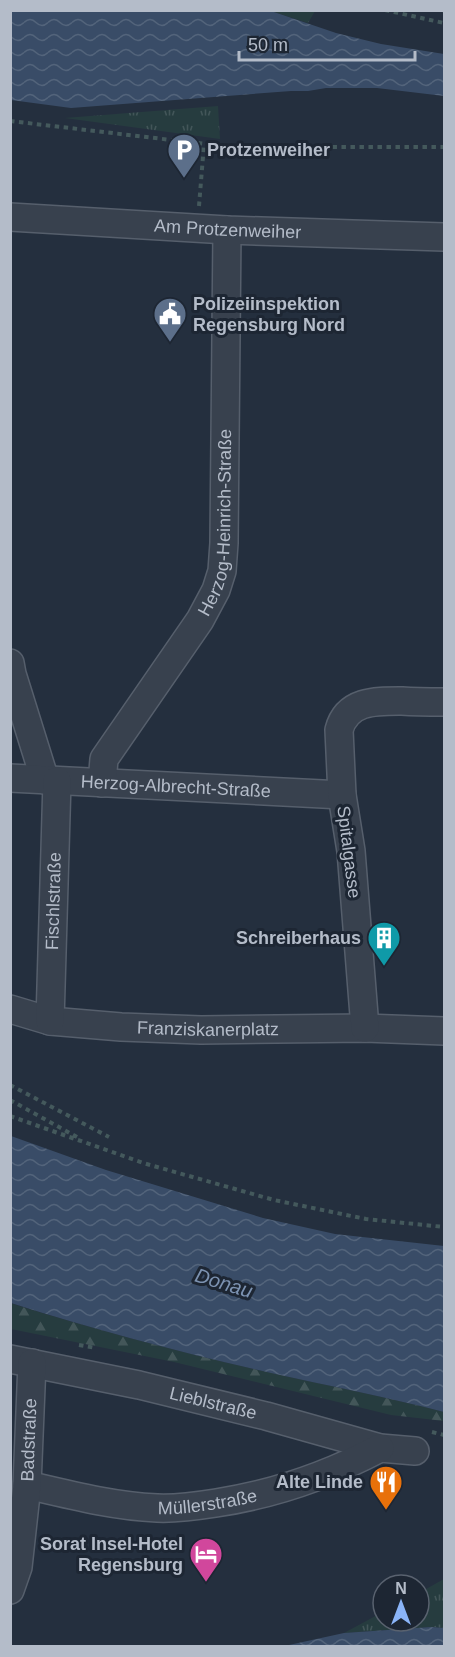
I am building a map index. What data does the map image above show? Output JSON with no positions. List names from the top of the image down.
{
  "streets": {
    "street": [
      "Am Protzenweiher",
      "Herzog-Heinrich-Straße",
      "Herzog-Albrecht-Straße",
      "Spitalgasse",
      "Fischlstraße",
      "Franziskanerplatz",
      "Lieblstraße",
      "Badstraße",
      "Müllerstraße"
    ]
  },
  "crossings": [
    ["Am Protzenweiher", "Herzog-Heinrich-Straße"],
    ["Herzog-Heinrich-Straße", "Herzog-Albrecht-Straße"],
    ["Herzog-Albrecht-Straße", "Spitalgasse"],
    ["Herzog-Albrecht-Straße", "Fischlstraße"],
    ["Spitalgasse", "Franziskanerplatz"],
    ["Fischlstraße", "Franziskanerplatz"],
    ["Lieblstraße", "Badstraße"],
    ["Lieblstraße", "Müllerstraße"],
    ["Badstraße", "Müllerstraße"]
  ],
  "water": ["Donau"],
  "places": {
    "parking": ["Protzenweiher"],
    "public building": ["Polizeiinspektion Regensburg Nord"],
    "building": ["Schreiberhaus"],
    "restaurant": ["Alte Linde"],
    "hotel": ["Sorat Insel-Hotel Regensburg"]
  },
  "scale_bar": "50 m",
  "north": "top"
}
